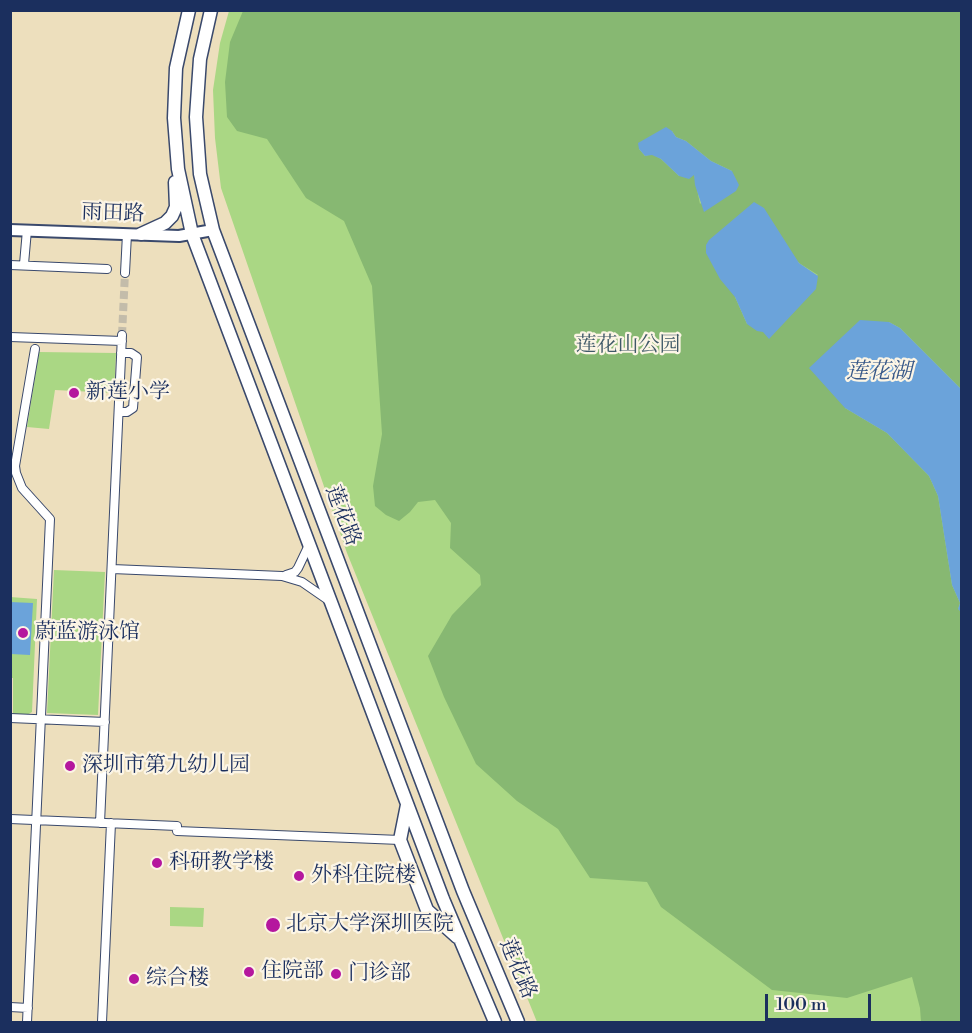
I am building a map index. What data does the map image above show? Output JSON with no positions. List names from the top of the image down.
{
  "streets": {
    "main road": ["莲花路"],
    "street": ["雨田路"]
  },
  "crossings": [
    ["雨田路", "莲花路"]
  ],
  "water": ["莲花湖"],
  "parks": ["莲花山公园"],
  "places": [
    "新莲小学",
    "蔚蓝游泳馆",
    "深圳市第九幼儿园",
    "科研教学楼",
    "外科住院楼",
    "北京大学深圳医院",
    "住院部",
    "门诊部",
    "综合楼"
  ],
  "scale_bar": "100 m"
}
